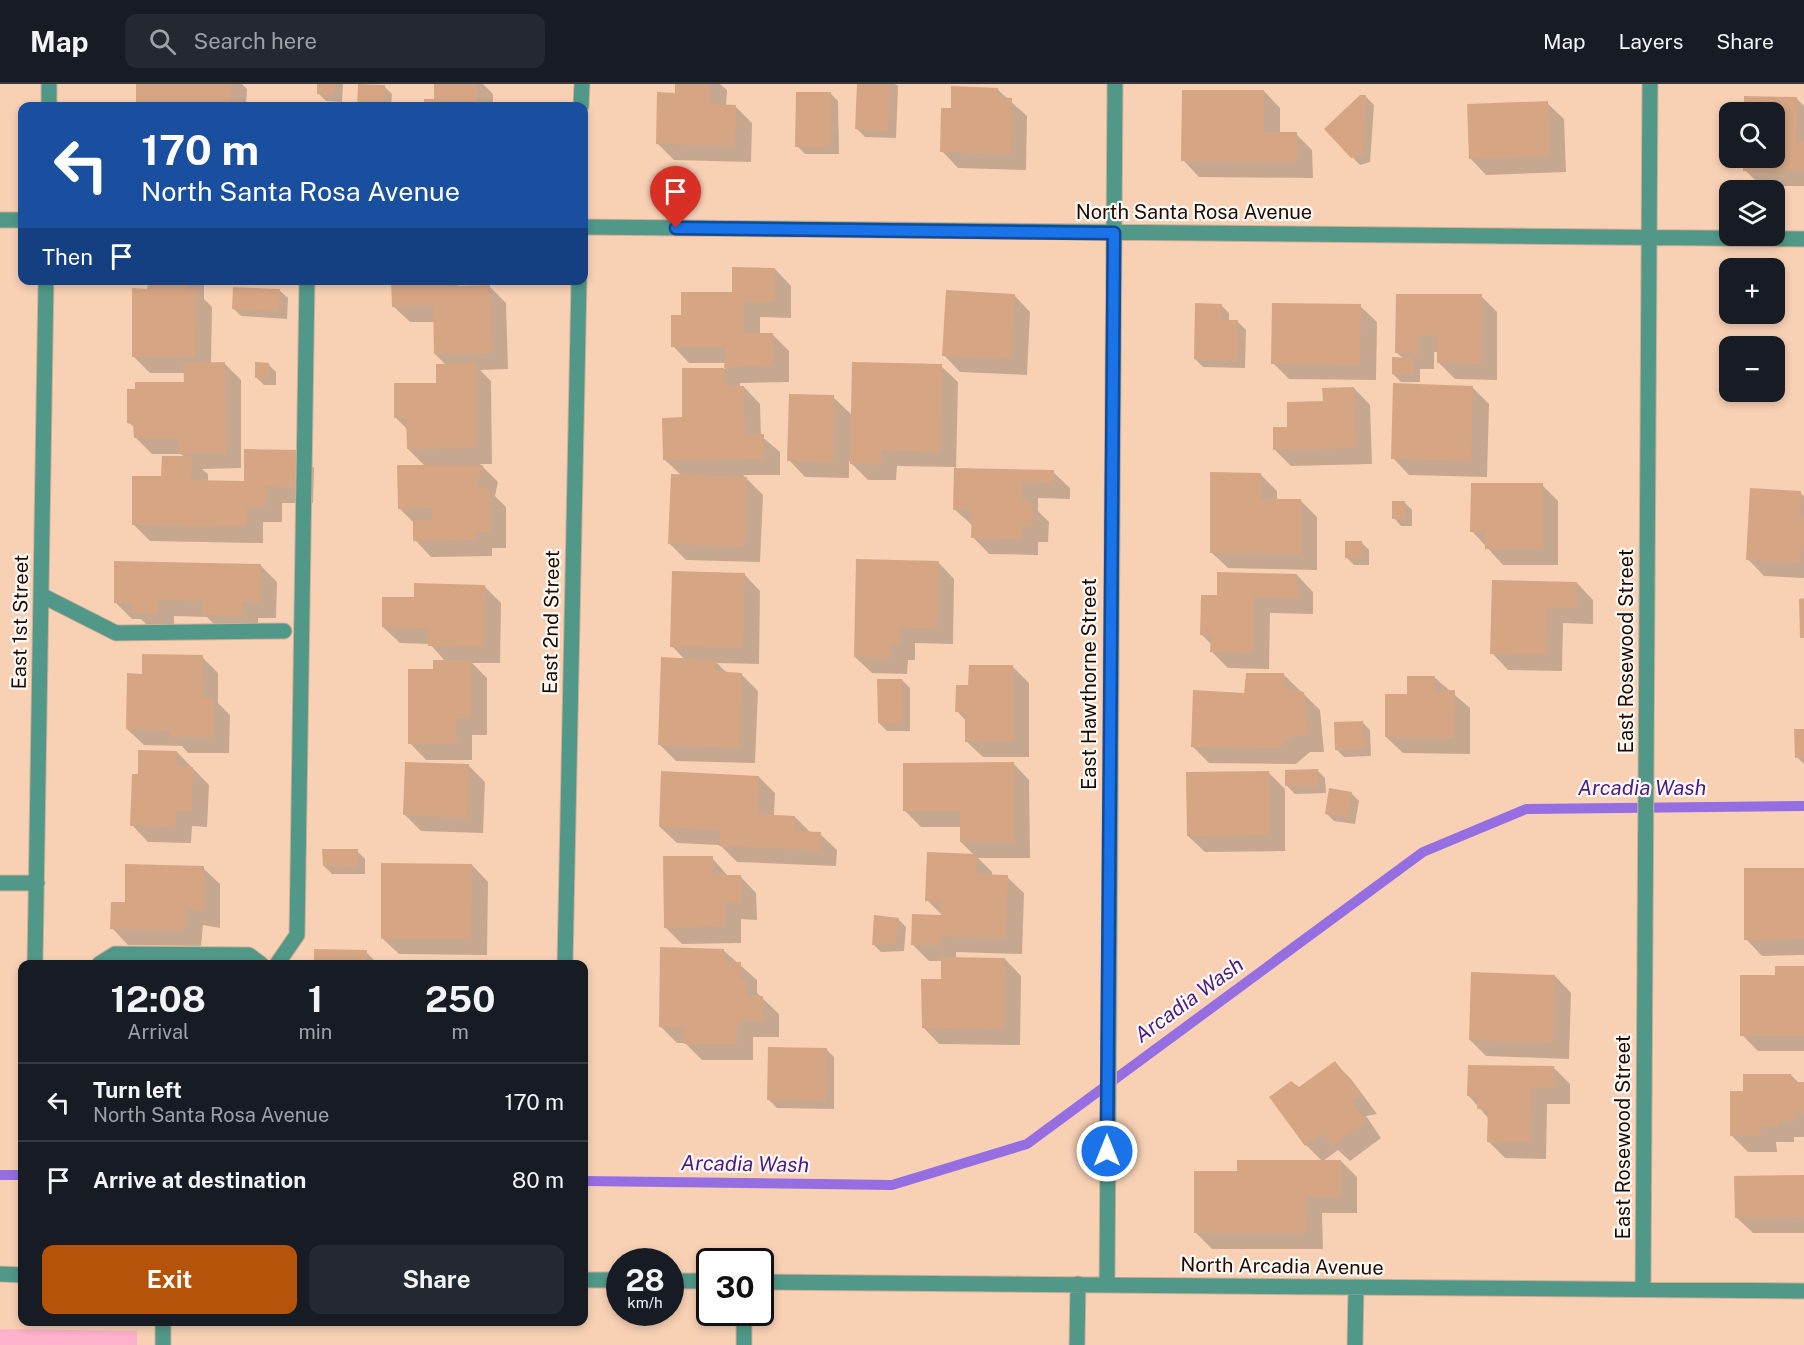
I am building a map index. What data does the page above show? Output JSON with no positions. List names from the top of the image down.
{
  "streets": {
    "street": [
      "North Santa Rosa Avenue",
      "East 1st Street",
      "East 2nd Street",
      "East Rosewood Street",
      "East Hawthorne Street",
      "North Arcadia Avenue"
    ]
  },
  "crossings": [
    ["North Santa Rosa Avenue", "East Rosewood Street"],
    ["North Santa Rosa Avenue", "East Hawthorne Street"],
    ["East Rosewood Street", "North Arcadia Avenue"],
    ["East Hawthorne Street", "North Arcadia Avenue"]
  ],
  "water": ["Arcadia Wash"],
  "page": {
    "header": "Map",
    "search": "Search here",
    "nav": ["Map", "Layers", "Share"],
    "map_buttons": ["+", "−"],
    "turn": ["170 m", "North Santa Rosa Avenue"],
    "then": "Then",
    "eta": [
      "12:08",
      "Arrival",
      "1",
      "min",
      "250",
      "m"
    ],
    "list": [
      {
        "name": "Turn left",
        "note": "North Santa Rosa Avenue",
        "value": "170 m"
      },
      {
        "name": "Arrive at destination",
        "value": "80 m"
      }
    ],
    "buttons": ["Exit", "Share"],
    "speed": "28 km/h",
    "limit": "30"
  }
}
